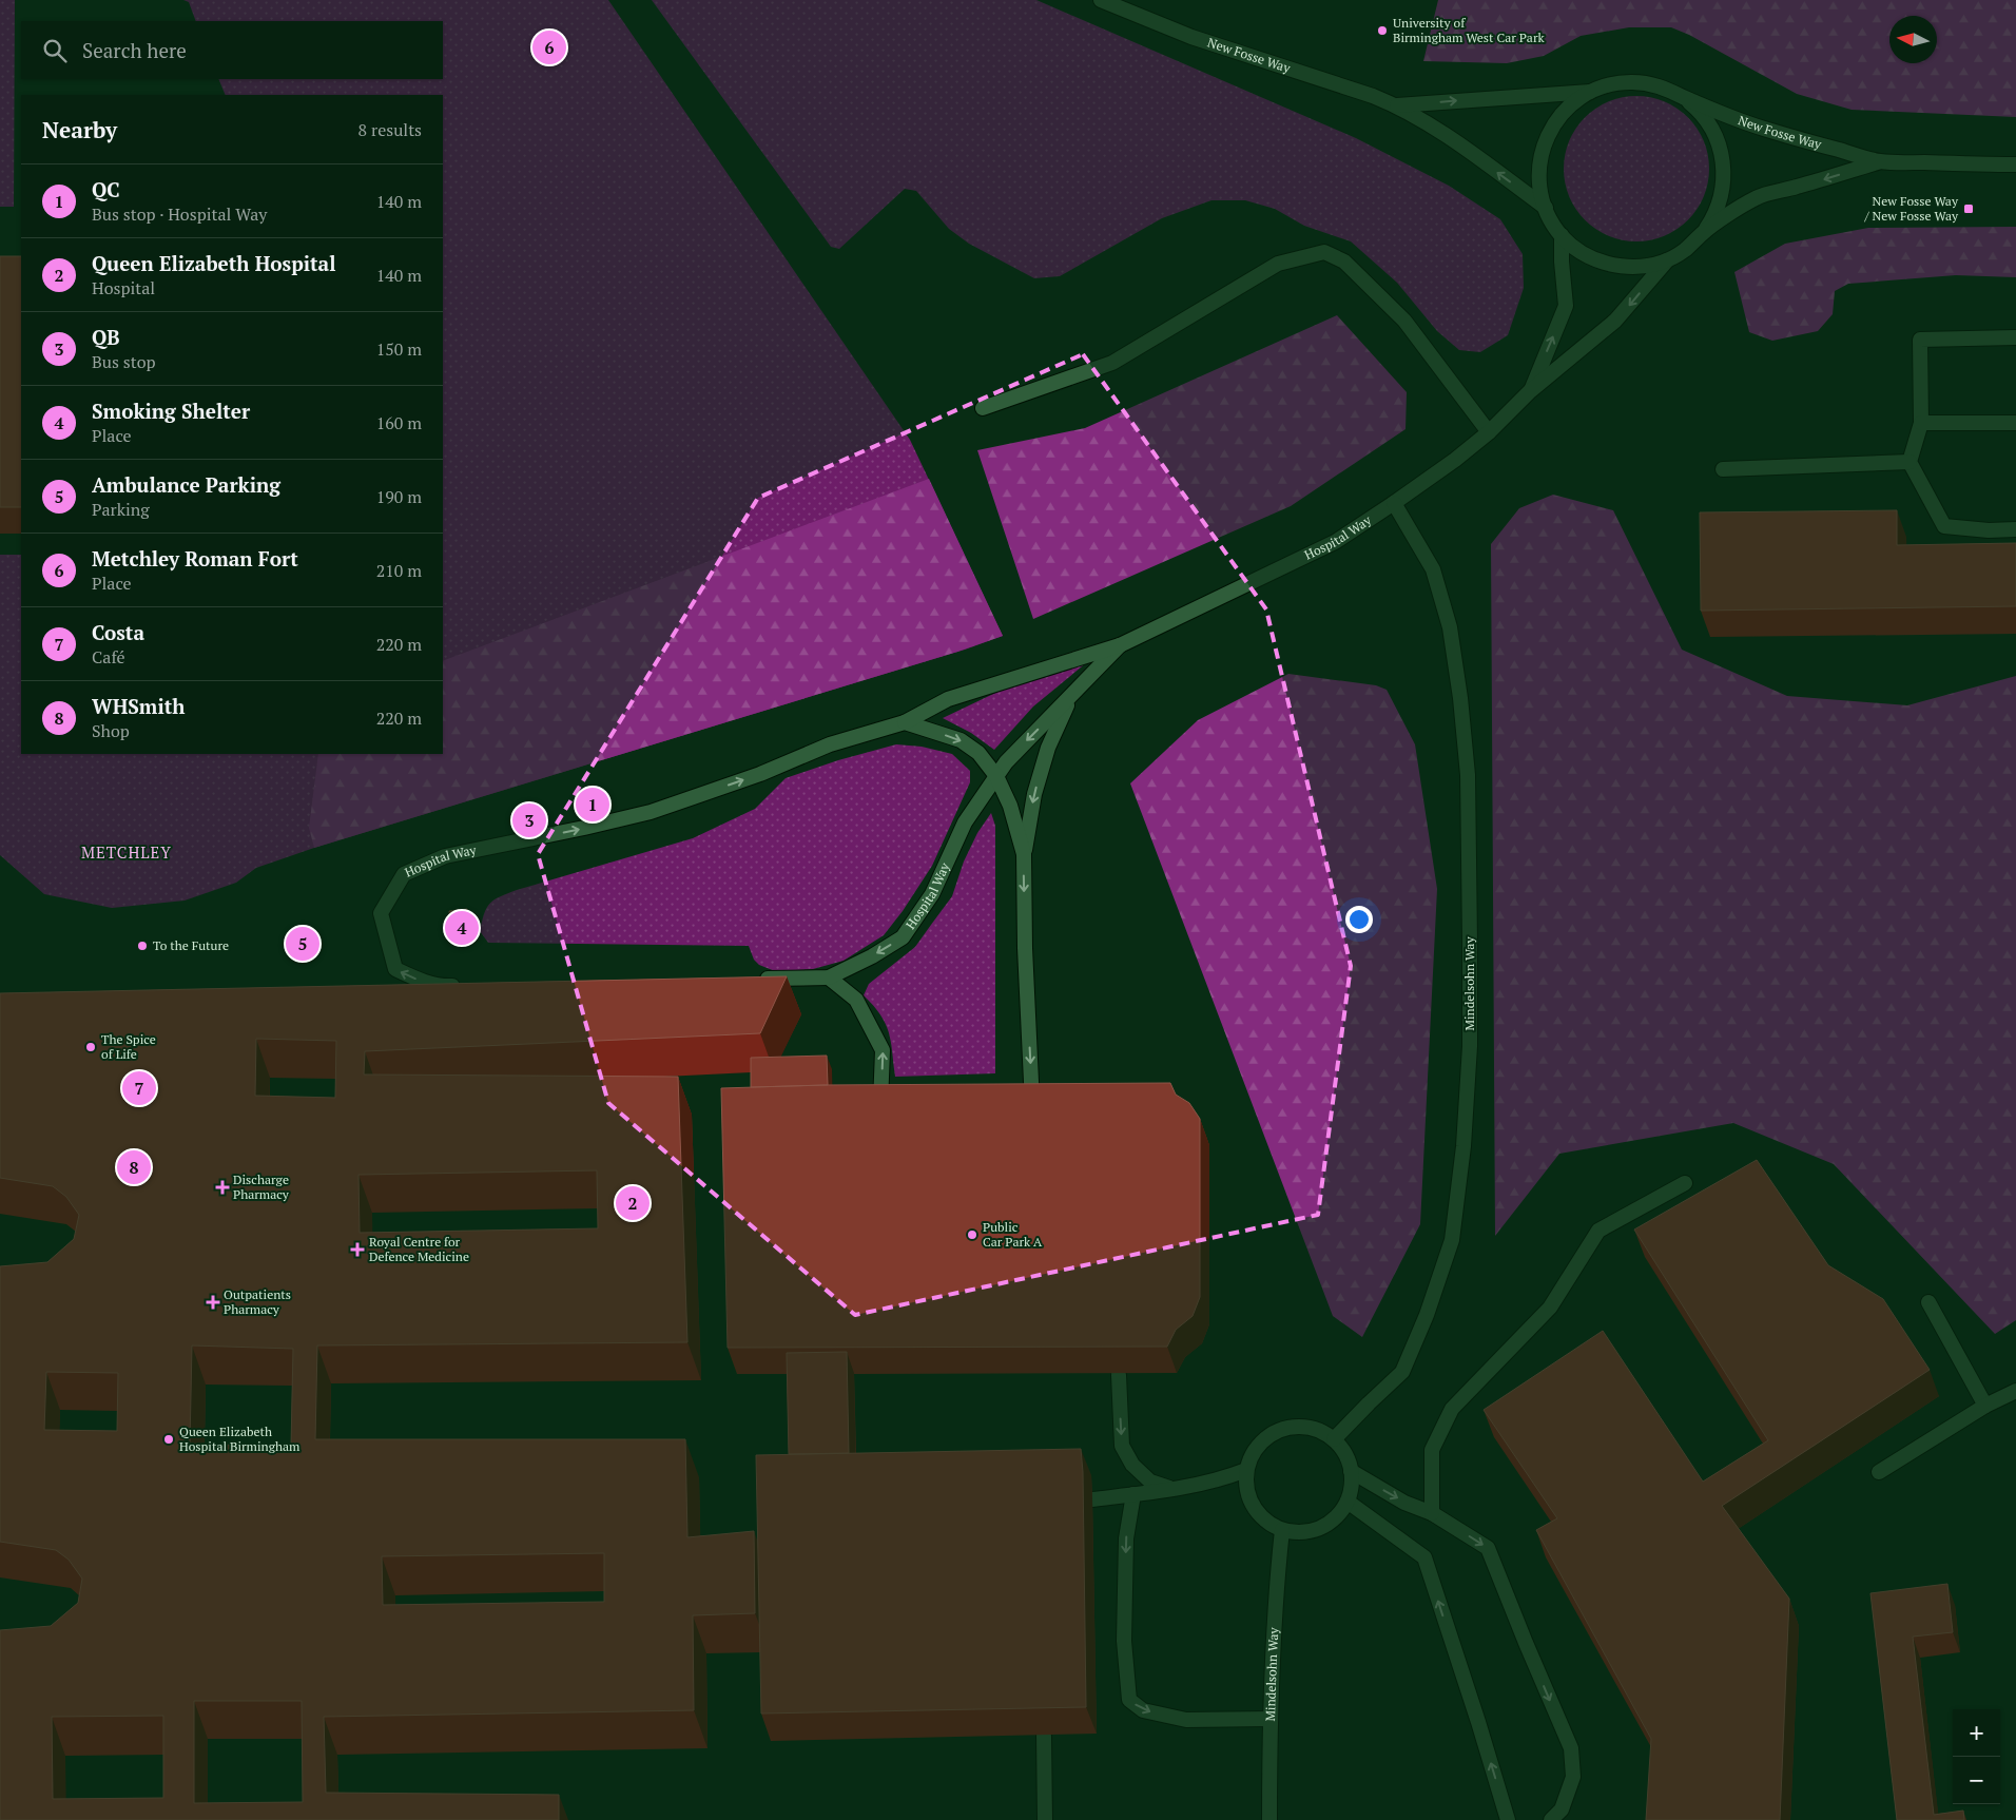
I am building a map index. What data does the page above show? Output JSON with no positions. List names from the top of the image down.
{
  "streets": {
    "street": ["New Fosse Way", "Hospital Way", "Mindelsohn Way"]
  },
  "crossings": [
    ["New Fosse Way", "Hospital Way"],
    ["Hospital Way", "Mindelsohn Way"]
  ],
  "districts": ["METCHLEY"],
  "places": {
    "other": [
      "University of Birmingham West Car Park",
      "To the Future",
      "The Spice of Life",
      "Public Car Park A",
      "Queen Elizabeth Hospital Birmingham"
    ],
    "transit": ["New Fosse Way / New Fosse Way"],
    "health": ["Discharge Pharmacy", "Royal Centre for Defence Medicine", "Outpatients Pharmacy"]
  },
  "north": "left",
  "page": {
    "search": "Search here",
    "pins": [
      "6",
      "1",
      "3",
      "4",
      "5",
      "7",
      "8",
      "2"
    ],
    "heading": ["Nearby", "8 results"],
    "list": [
      {
        "mark": "1",
        "name": "QC",
        "note": "Bus stop · Hospital Way",
        "value": "140 m"
      },
      {
        "mark": "2",
        "name": "Queen Elizabeth Hospital",
        "note": "Hospital",
        "value": "140 m"
      },
      {
        "mark": "3",
        "name": "QB",
        "note": "Bus stop",
        "value": "150 m"
      },
      {
        "mark": "4",
        "name": "Smoking Shelter",
        "note": "Place",
        "value": "160 m"
      },
      {
        "mark": "5",
        "name": "Ambulance Parking",
        "note": "Parking",
        "value": "190 m"
      },
      {
        "mark": "6",
        "name": "Metchley Roman Fort",
        "note": "Place",
        "value": "210 m"
      },
      {
        "mark": "7",
        "name": "Costa",
        "note": "Café",
        "value": "220 m"
      },
      {
        "mark": "8",
        "name": "WHSmith",
        "note": "Shop",
        "value": "220 m"
      }
    ],
    "map_buttons": ["+", "−"]
  }
}
